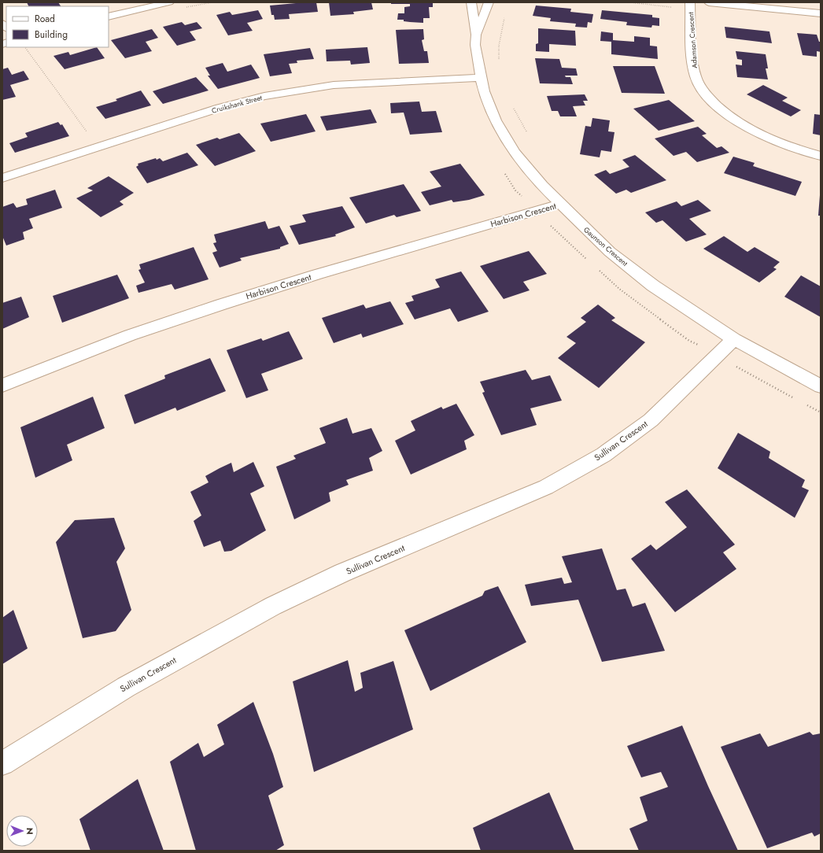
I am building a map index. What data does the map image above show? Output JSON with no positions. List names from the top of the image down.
{
  "streets": {
    "street": [
      "Adamson Crescent",
      "Cruikshank Street",
      "Harbison Crescent",
      "Gaunson Crescent",
      "Sullivan Crescent"
    ]
  },
  "crossings": [
    ["Cruikshank Street", "Gaunson Crescent"],
    ["Harbison Crescent", "Gaunson Crescent"],
    ["Gaunson Crescent", "Sullivan Crescent"]
  ],
  "legend": ["Road", "Building"],
  "north": "right"
}
